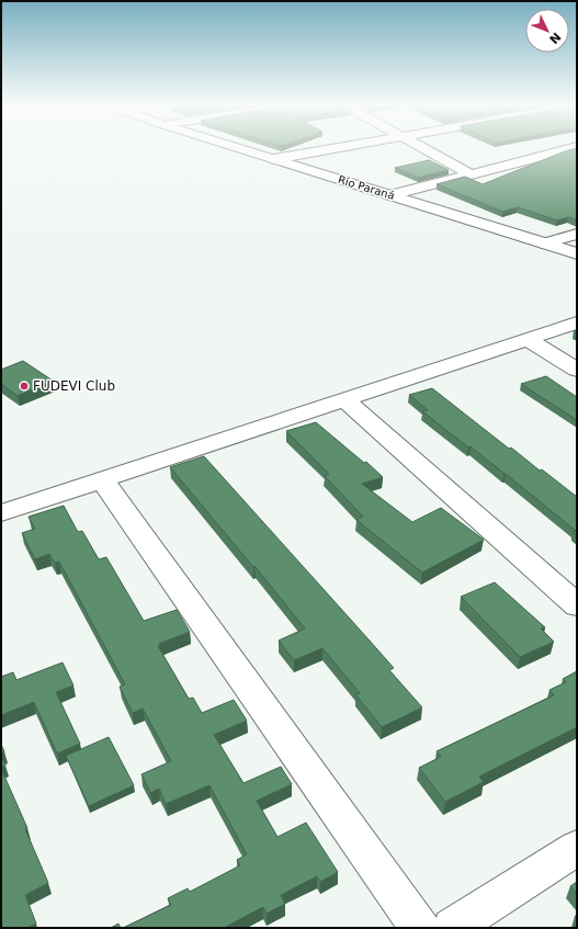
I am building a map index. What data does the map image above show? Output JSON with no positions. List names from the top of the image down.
{
  "streets": {
    "street": ["Río Paraná"]
  },
  "places": ["FUDEVI Club"],
  "north": "bottom right"
}
